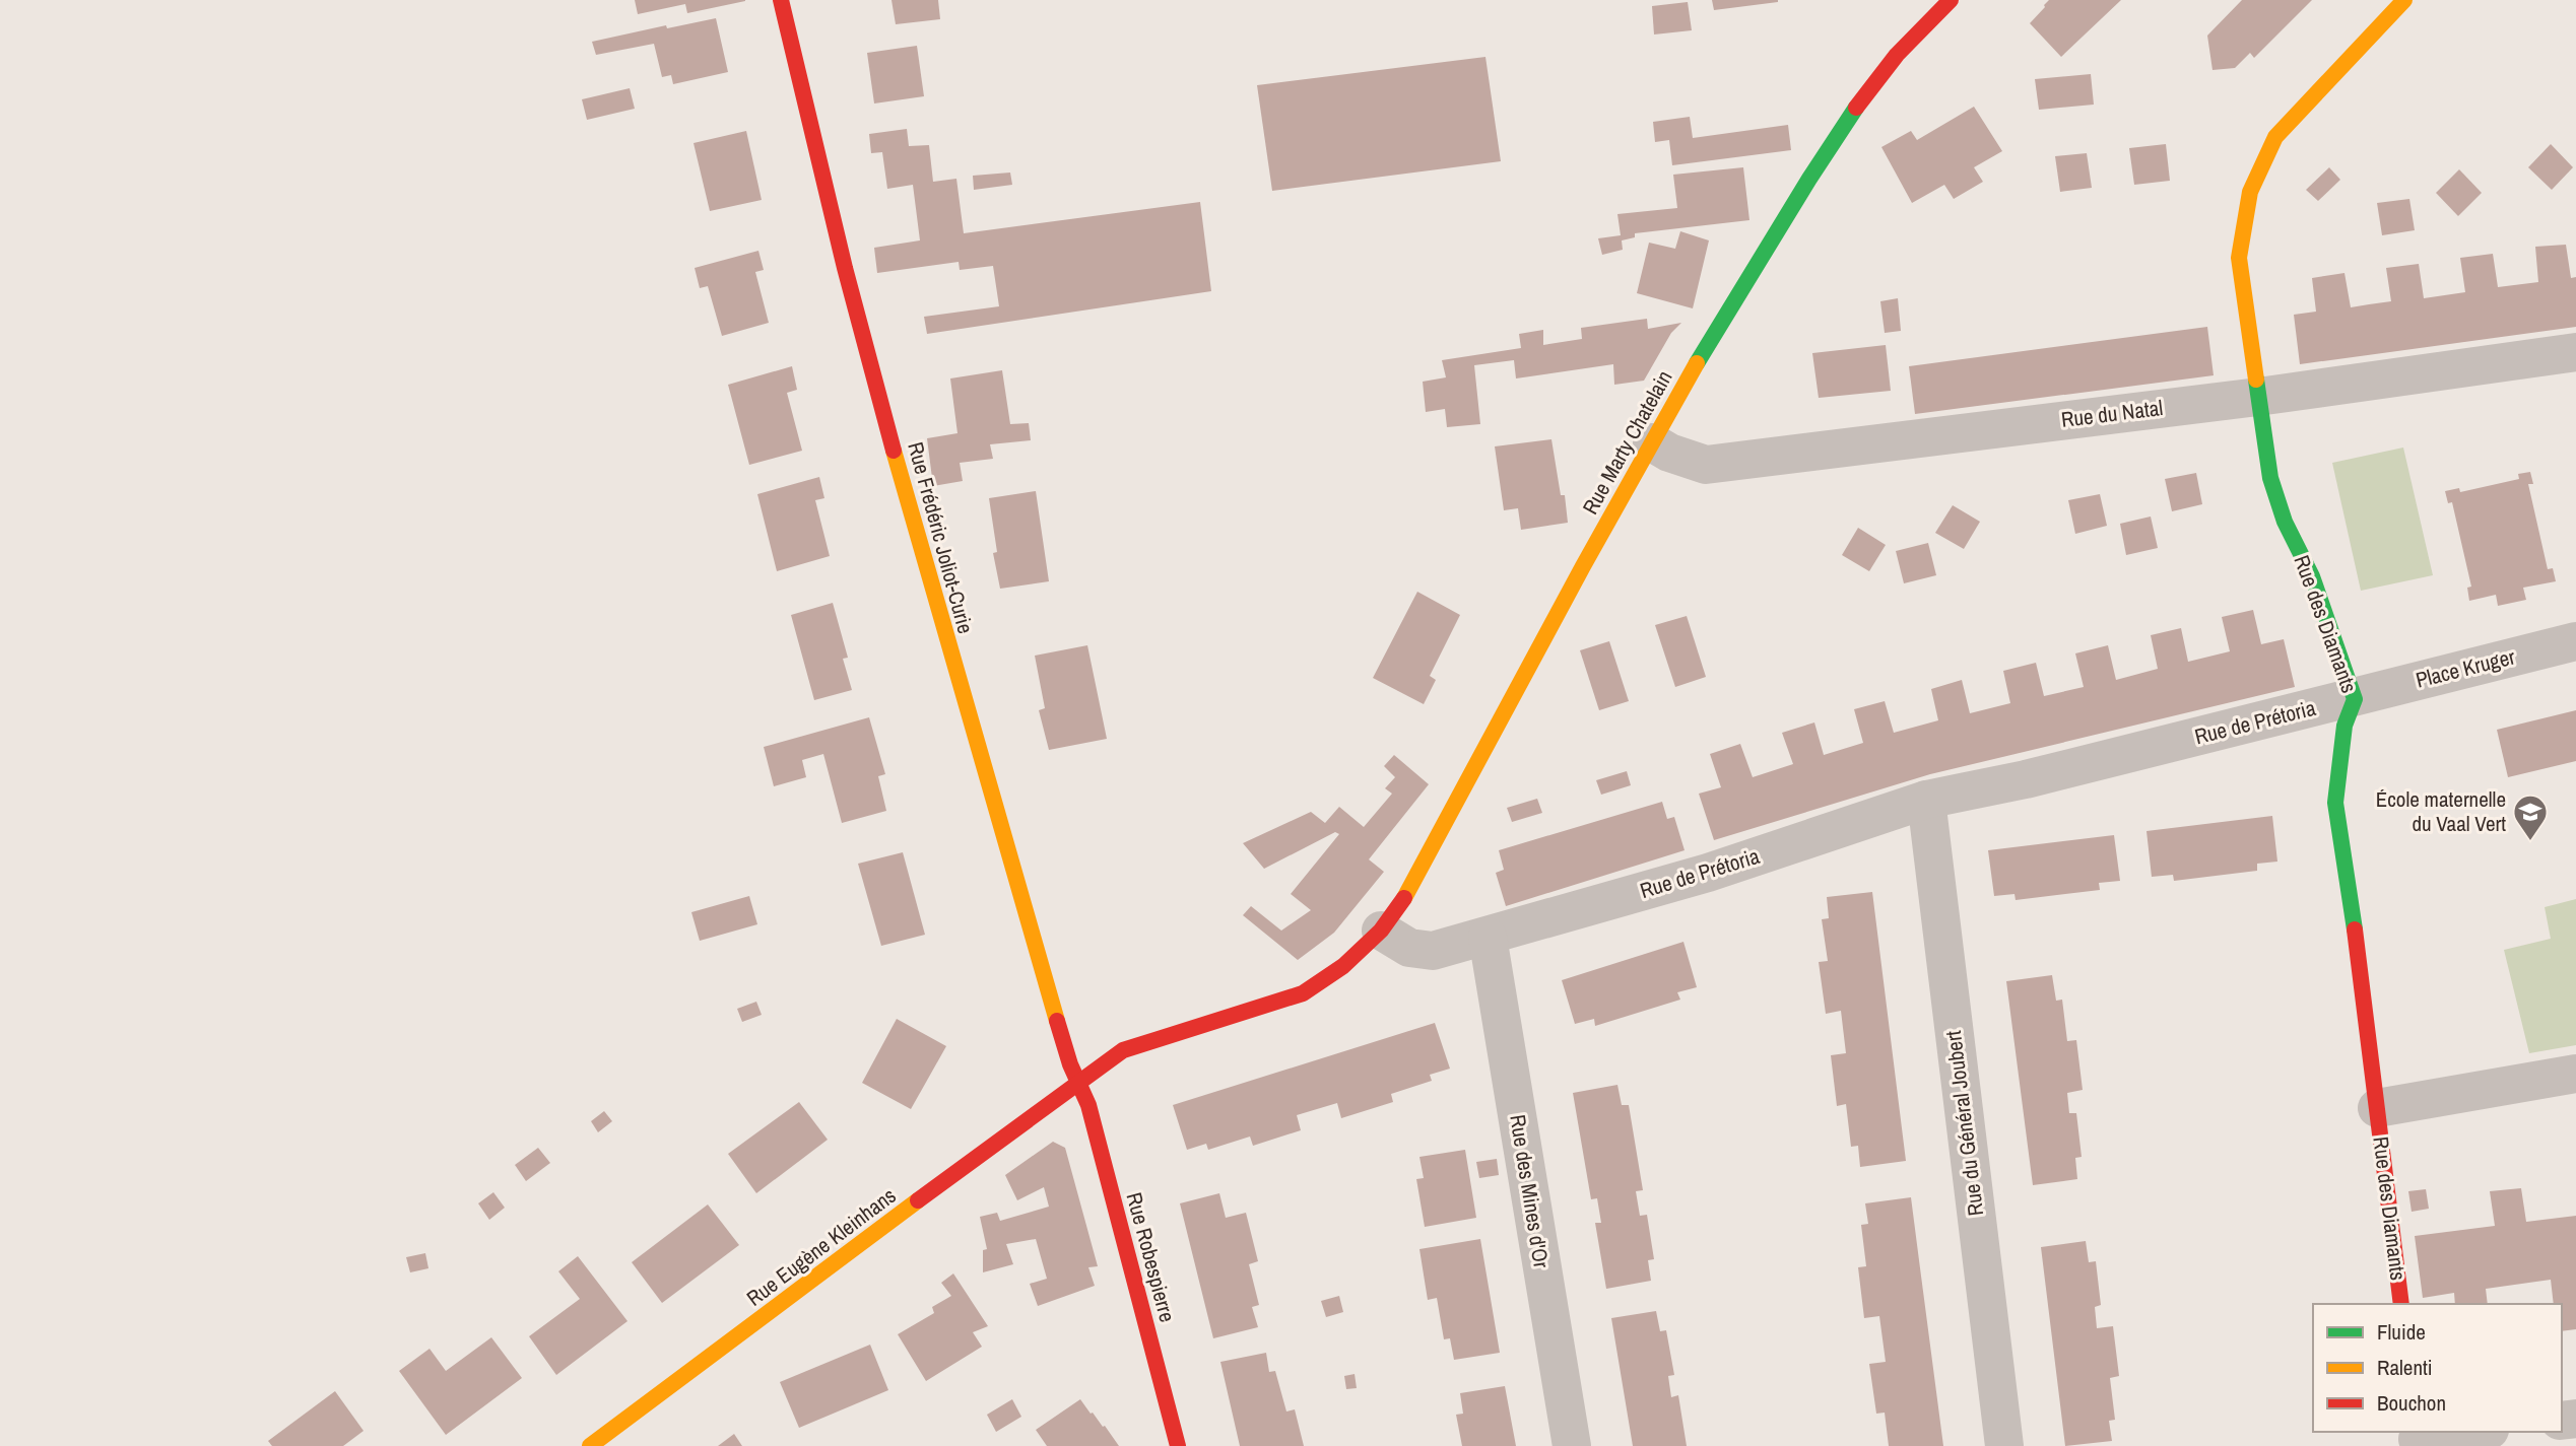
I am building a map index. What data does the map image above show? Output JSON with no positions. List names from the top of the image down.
{
  "streets": {
    "street": [
      "Rue du Natal",
      "Rue Marty Chatelain",
      "Rue Frédéric Joliot-Curie",
      "Rue des Diamants",
      "Place Kruger",
      "Rue de Prétoria",
      "Rue du Général Joubert",
      "Rue des Mines d'Or",
      "Rue Eugène Kleinhans",
      "Rue Robespierre"
    ]
  },
  "crossings": [
    ["Rue du Natal", "Rue Marty Chatelain"],
    ["Rue du Natal", "Rue des Diamants"],
    ["Rue Marty Chatelain", "Rue de Prétoria"],
    ["Rue Frédéric Joliot-Curie", "Rue Eugène Kleinhans"],
    ["Rue Frédéric Joliot-Curie", "Rue Robespierre"],
    ["Rue des Diamants", "Place Kruger"],
    ["Rue des Diamants", "Rue de Prétoria"],
    ["Place Kruger", "Rue de Prétoria"],
    ["Rue de Prétoria", "Rue du Général Joubert"],
    ["Rue de Prétoria", "Rue des Mines d'Or"],
    ["Rue Eugène Kleinhans", "Rue Robespierre"]
  ],
  "places": {
    "school or university": ["École maternelle du Vaal Vert"]
  },
  "legend": ["Fluide", "Ralenti", "Bouchon"]
}
